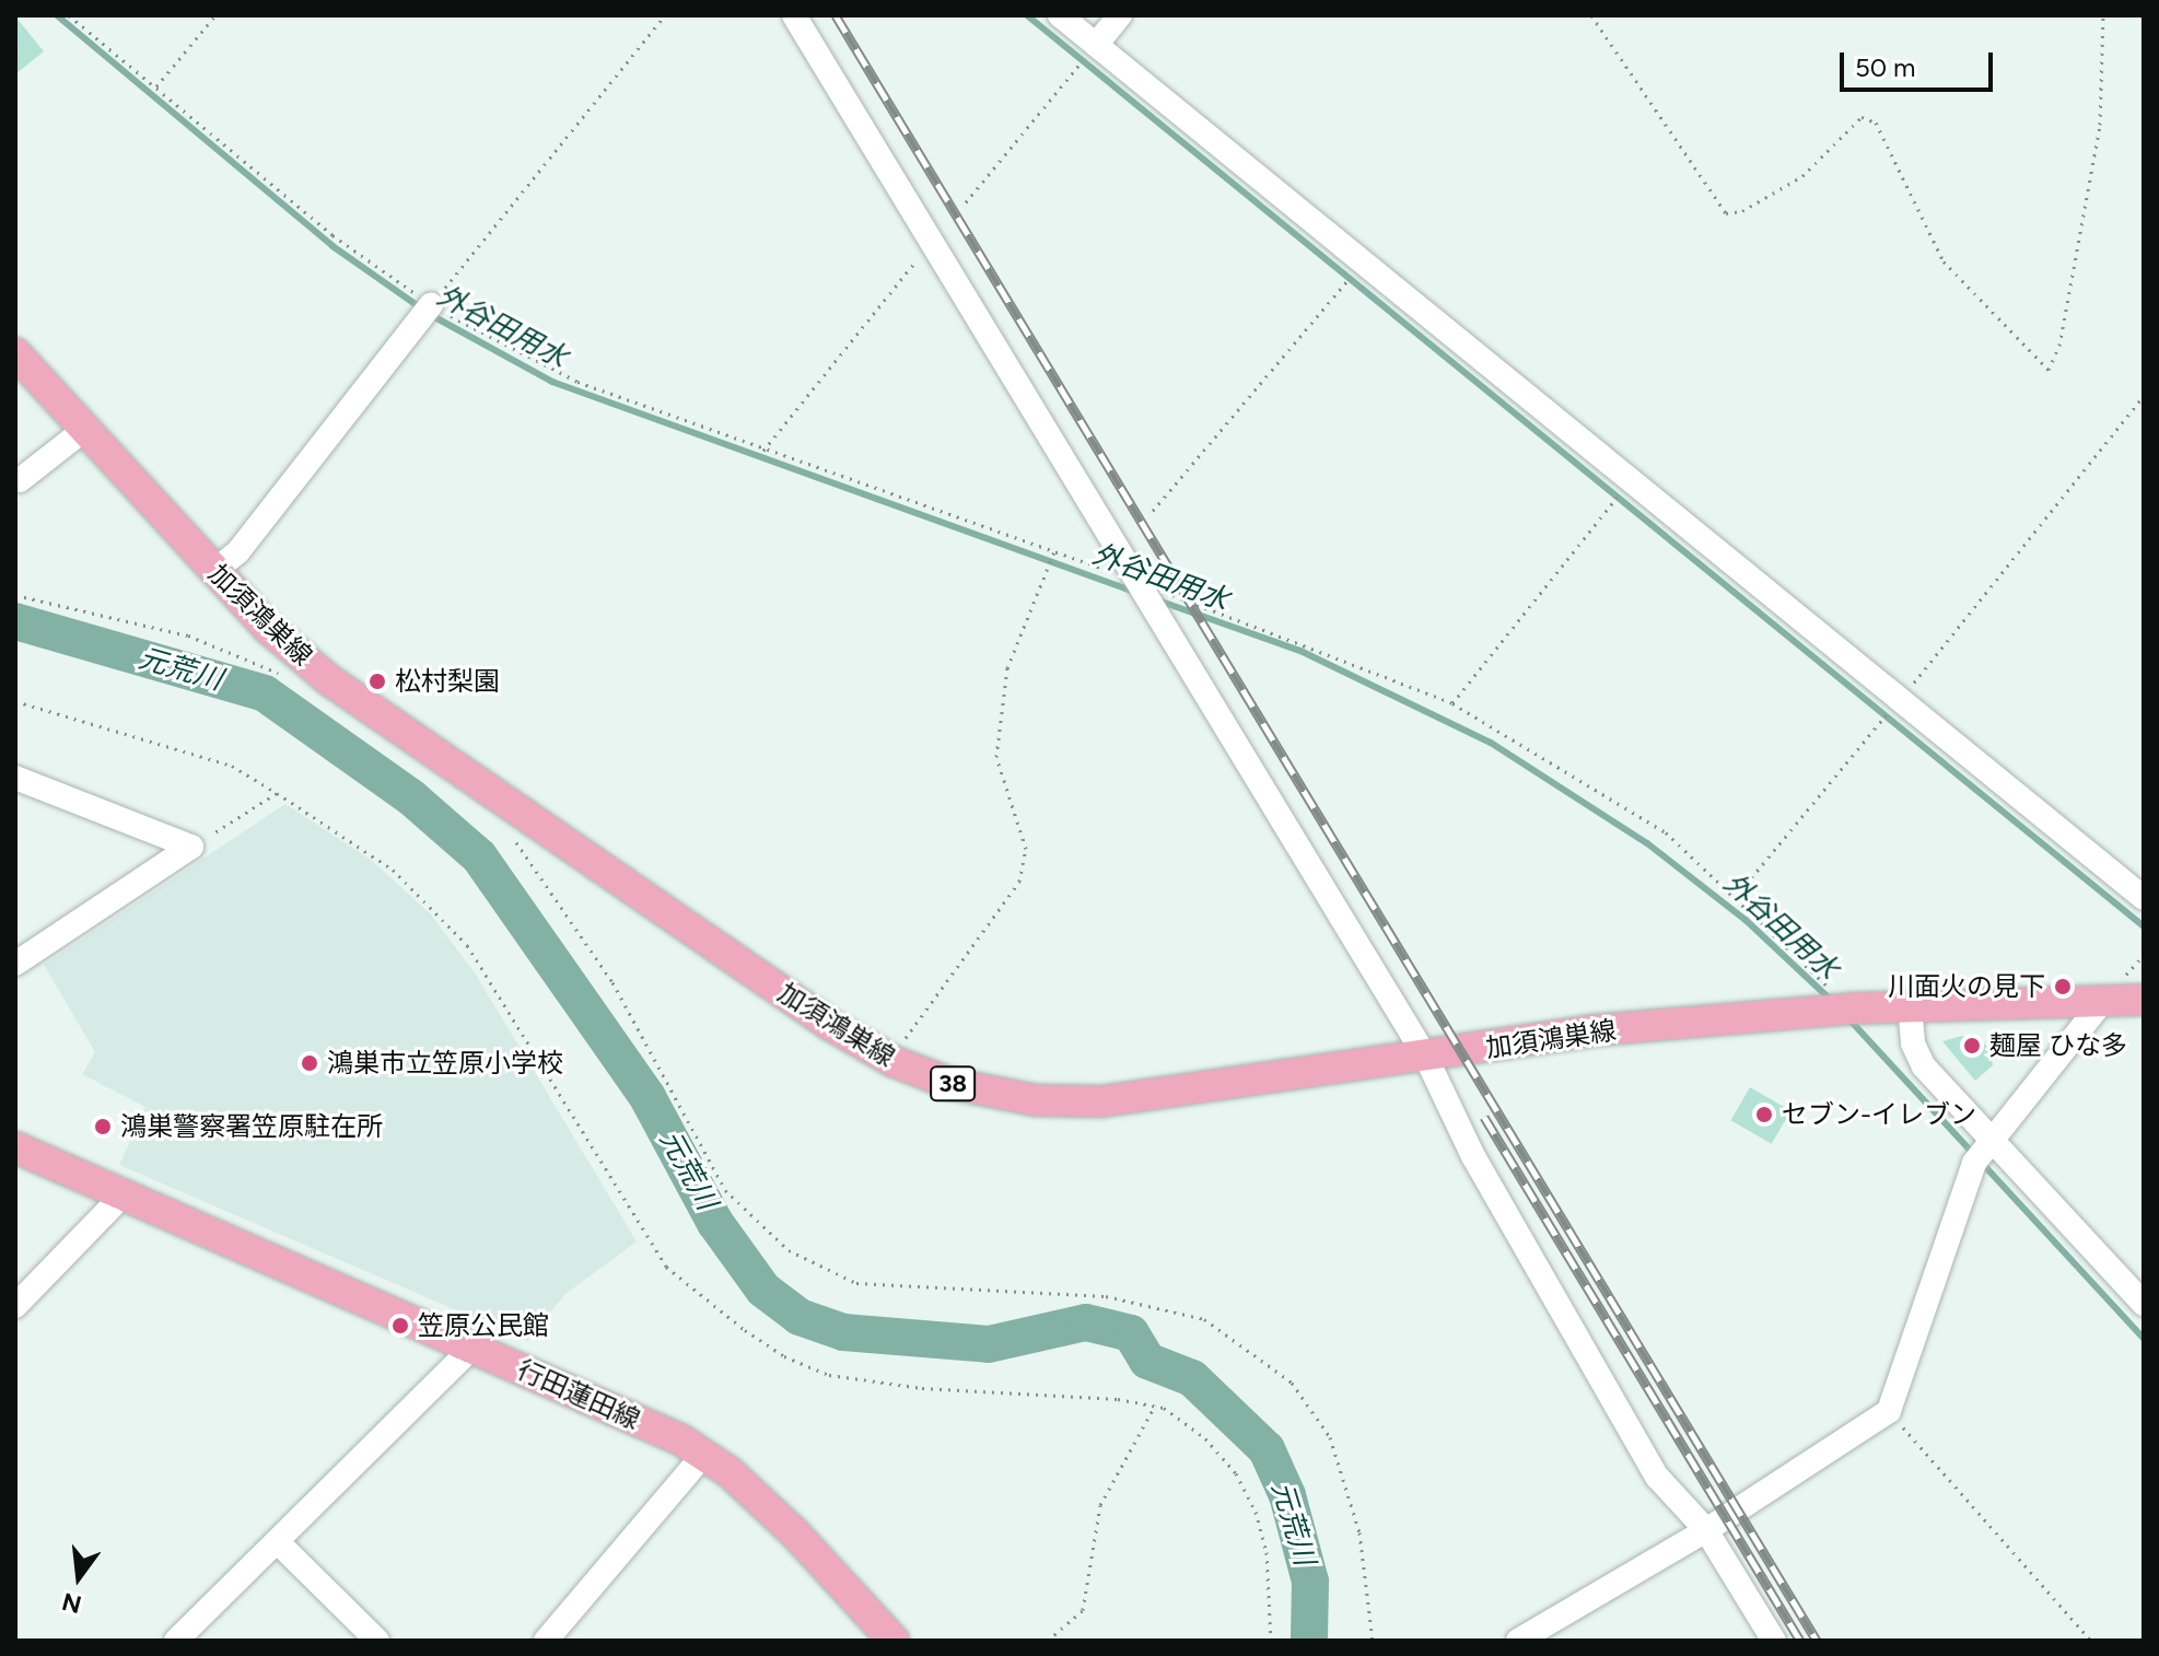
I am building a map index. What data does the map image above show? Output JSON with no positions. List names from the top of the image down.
{
  "streets": {
    "main road": ["加須鴻巣線", "38", "行田蓮田線"]
  },
  "water": ["外谷田用水", "元荒川"],
  "places": [
    "松村梨園",
    "川面火の見下",
    "麺屋 ひな多",
    "鴻巣市立笠原小学校",
    "セブン-イレブン",
    "鴻巣警察署笠原駐在所",
    "笠原公民館"
  ],
  "scale_bar": "50 m",
  "north": "bottom"
}
